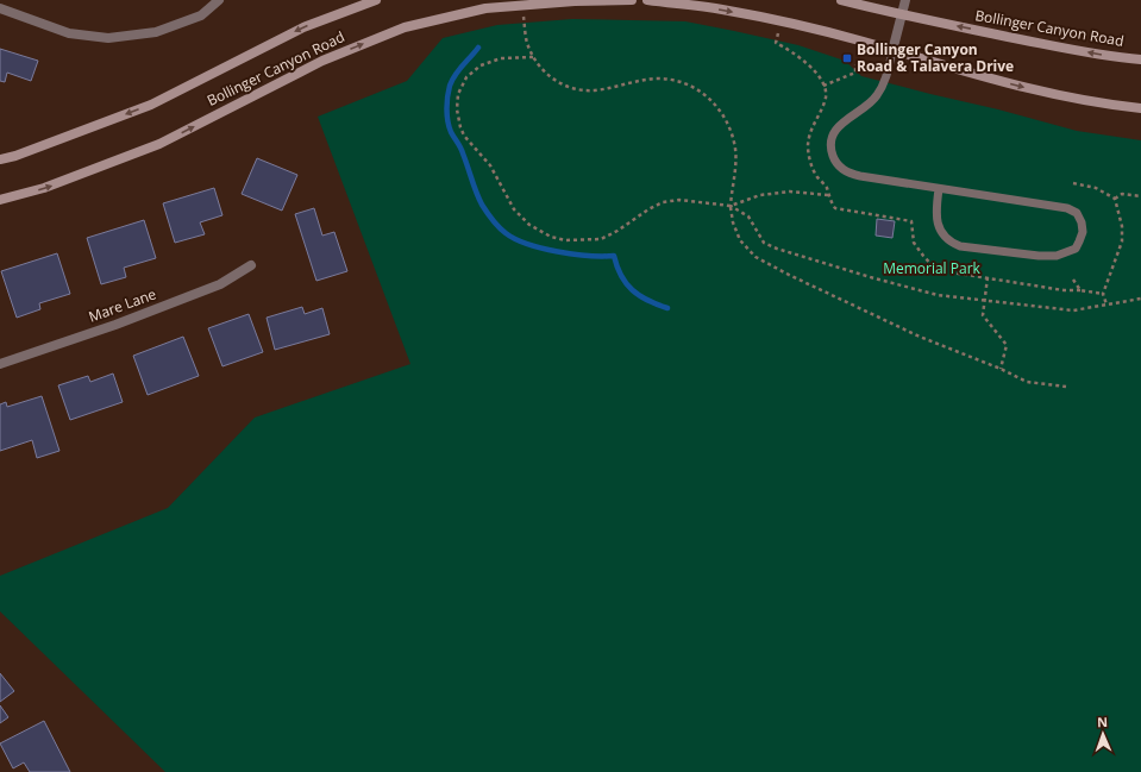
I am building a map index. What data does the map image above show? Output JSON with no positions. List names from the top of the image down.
{
  "streets": {
    "main road": ["Bollinger Canyon Road"],
    "street": ["Mare Lane"]
  },
  "parks": ["Memorial Park"],
  "places": {
    "transit": ["Bollinger Canyon Road & Talavera Drive"]
  },
  "north": "top"
}
